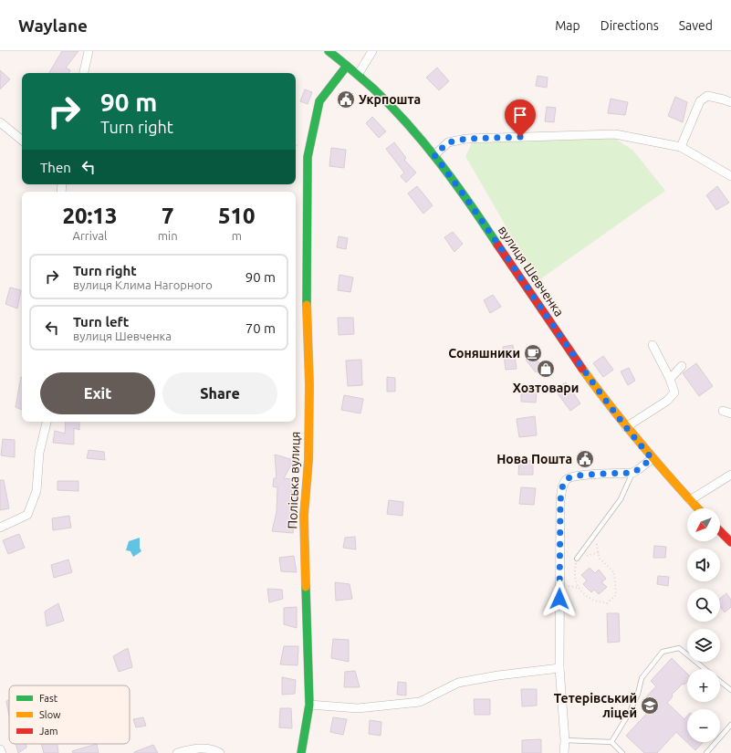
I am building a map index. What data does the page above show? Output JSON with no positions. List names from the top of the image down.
{
  "streets": {
    "street": ["вулиця Шевченка", "Поліська вулиця"]
  },
  "crossings": [
    ["вулиця Шевченка", "Поліська вулиця"]
  ],
  "places": {
    "public building": ["Укрпошта", "Нова Пошта"],
    "cafe": ["Соняшники"],
    "shop": ["Хозтовари"],
    "school or university": ["Тетерівський ліцей"]
  },
  "legend": ["Fast", "Slow", "Jam"],
  "north": "bottom left",
  "page": {
    "header": "Waylane",
    "nav": ["Map", "Directions", "Saved"],
    "turn": ["90 m", "Turn right"],
    "then": "Then",
    "eta": [
      "20:13",
      "Arrival",
      "7",
      "min",
      "510",
      "m"
    ],
    "list": [
      {
        "name": "Turn right",
        "note": "вулиця Клима Нагорного",
        "value": "90 m"
      },
      {
        "name": "Turn left",
        "note": "вулиця Шевченка",
        "value": "70 m"
      }
    ],
    "buttons": ["Exit", "Share"],
    "map_buttons": ["+", "−"]
  }
}
